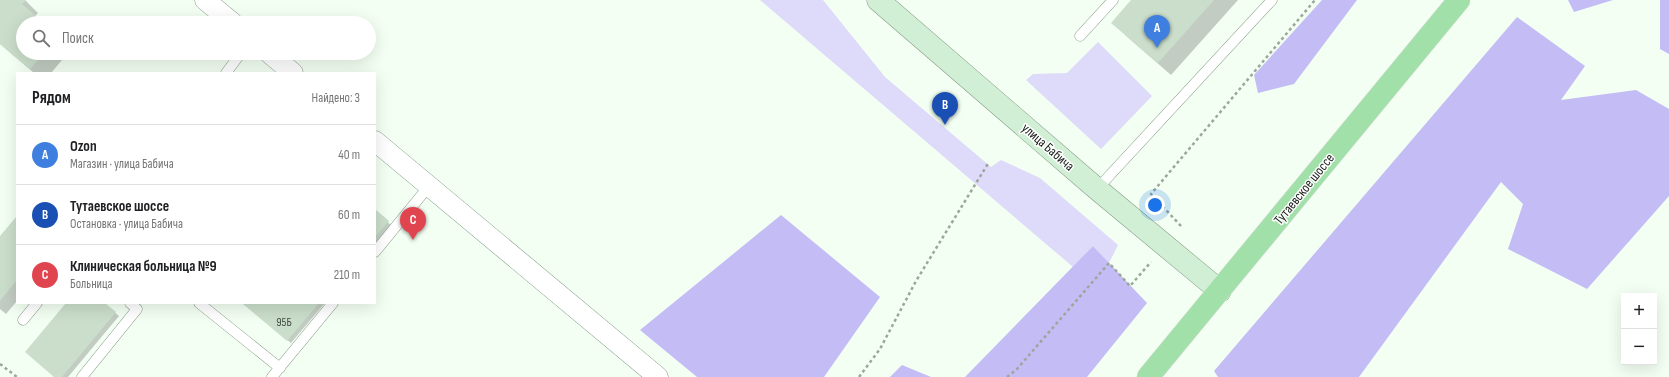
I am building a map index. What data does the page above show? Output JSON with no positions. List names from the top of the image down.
{
  "streets": {
    "main road": ["Тутаевское шоссе"],
    "street": ["улица Бабича"]
  },
  "crossings": [
    ["улица Бабича", "Тутаевское шоссе"]
  ],
  "house_numbers": ["95Б"],
  "page": {
    "pins": ["A", "B", "C"],
    "search": "Поиск",
    "heading": ["Рядом", "Найдено: 3"],
    "list": [
      {
        "mark": "A",
        "name": "Ozon",
        "note": "Магазин · улица Бабича",
        "value": "40 m"
      },
      {
        "mark": "B",
        "name": "Тутаевское шоссе",
        "note": "Остановка · улица Бабича",
        "value": "60 m"
      },
      {
        "mark": "C",
        "name": "Клиническая больница №9",
        "note": "Больница",
        "value": "210 m"
      }
    ],
    "map_buttons": ["+", "−"]
  }
}
